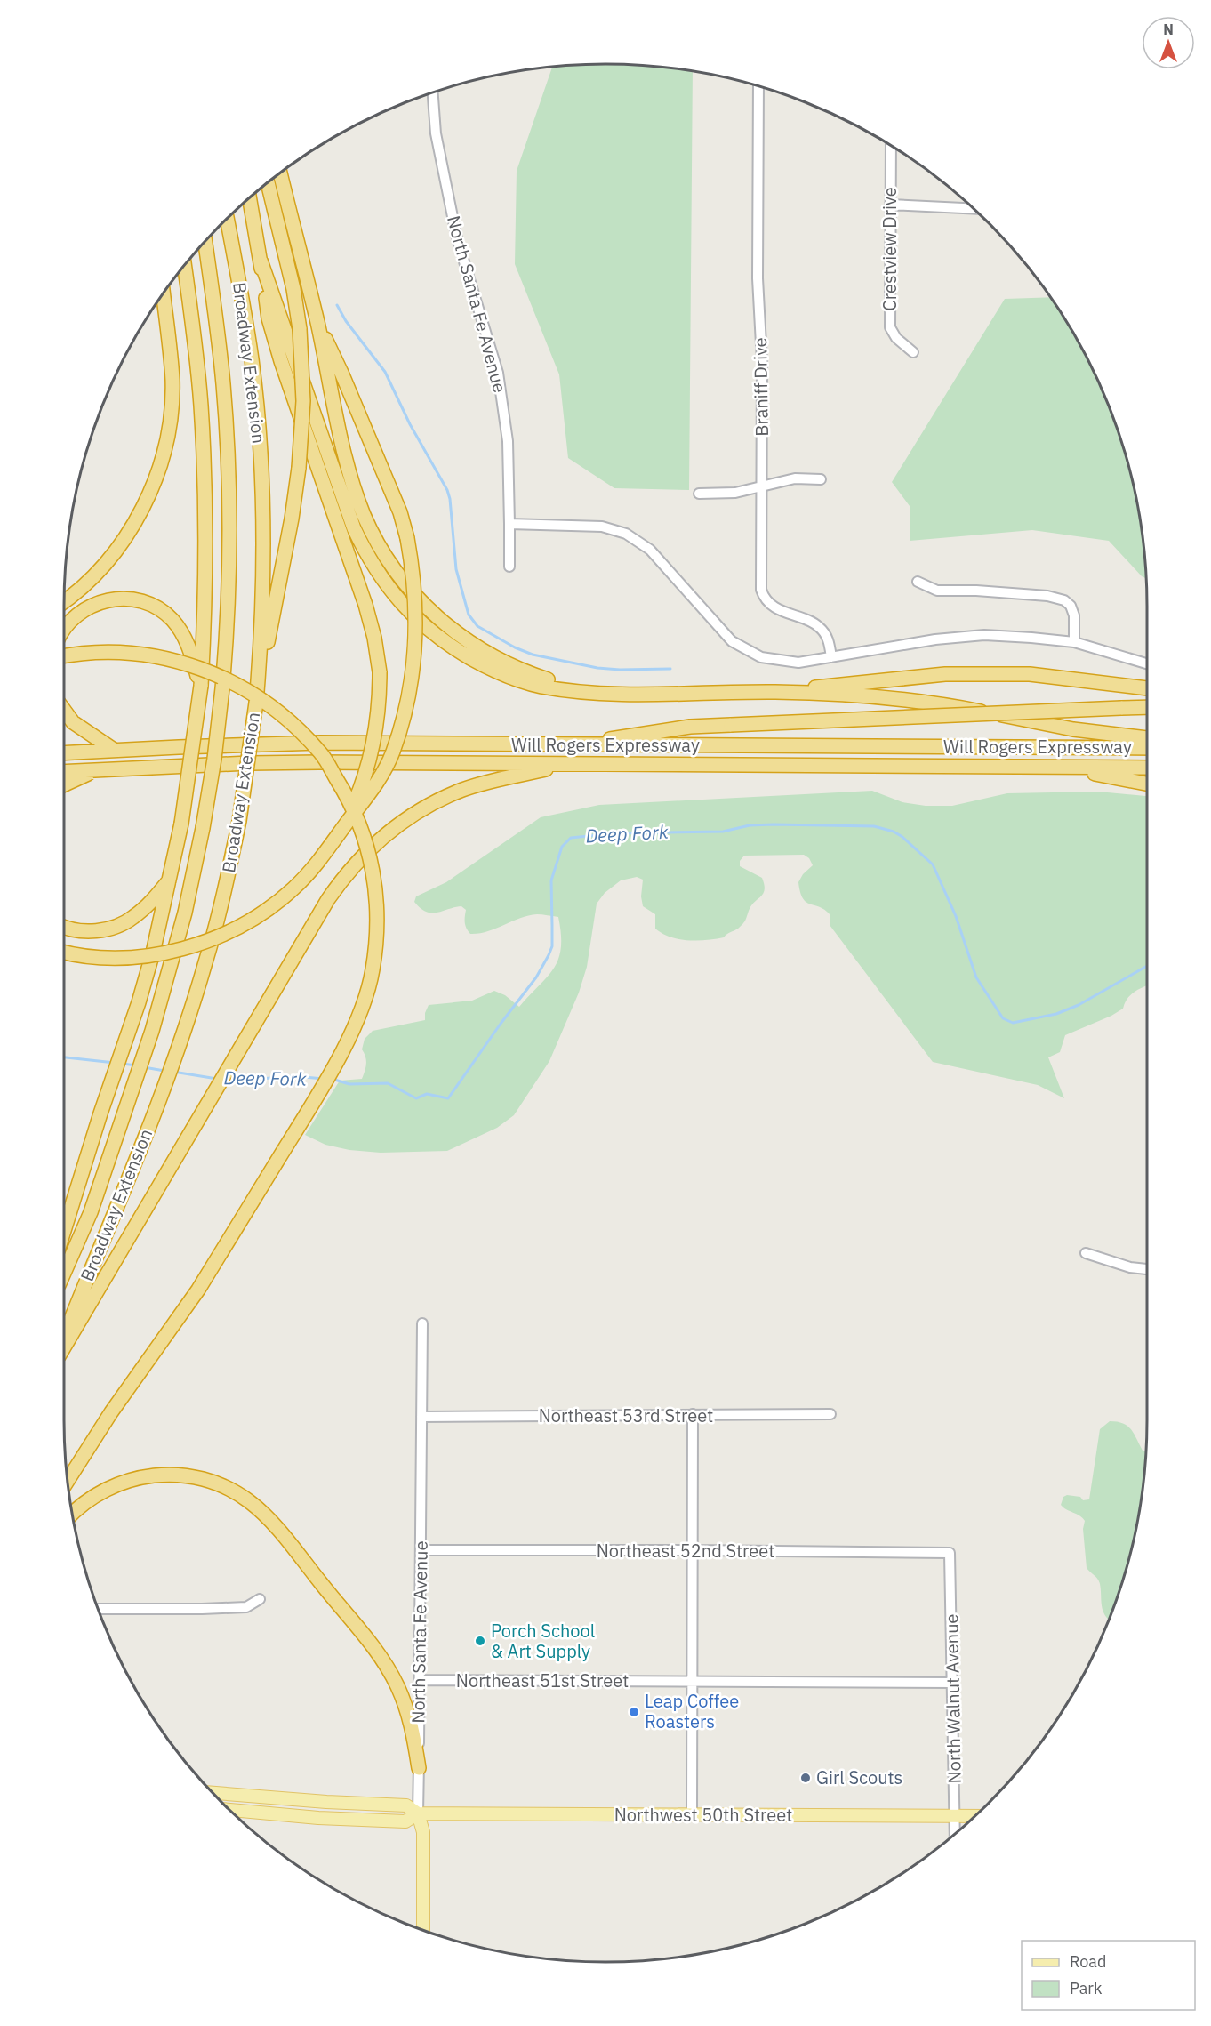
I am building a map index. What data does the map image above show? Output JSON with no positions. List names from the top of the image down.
{
  "streets": {
    "highway": ["Broadway Extension", "Will Rogers Expressway"],
    "main road": ["North Santa Fe Avenue", "Northwest 50th Street"],
    "street": [
      "Crestview Drive",
      "Braniff Drive",
      "Northeast 53rd Street",
      "Northeast 52nd Street",
      "Northeast 51st Street",
      "North Walnut Avenue"
    ]
  },
  "crossings": [
    ["North Santa Fe Avenue", "Northeast 53rd Street"],
    ["North Santa Fe Avenue", "Northeast 52nd Street"],
    ["North Santa Fe Avenue", "Northeast 51st Street"],
    ["North Santa Fe Avenue", "Northwest 50th Street"],
    ["Northeast 52nd Street", "North Walnut Avenue"],
    ["Northeast 51st Street", "North Walnut Avenue"],
    ["North Walnut Avenue", "Northwest 50th Street"]
  ],
  "water": ["Deep Fork"],
  "places": ["Porch School & Art Supply", "Leap Coffee Roasters", "Girl Scouts"],
  "legend": ["Road", "Park"],
  "north": "top"
}
